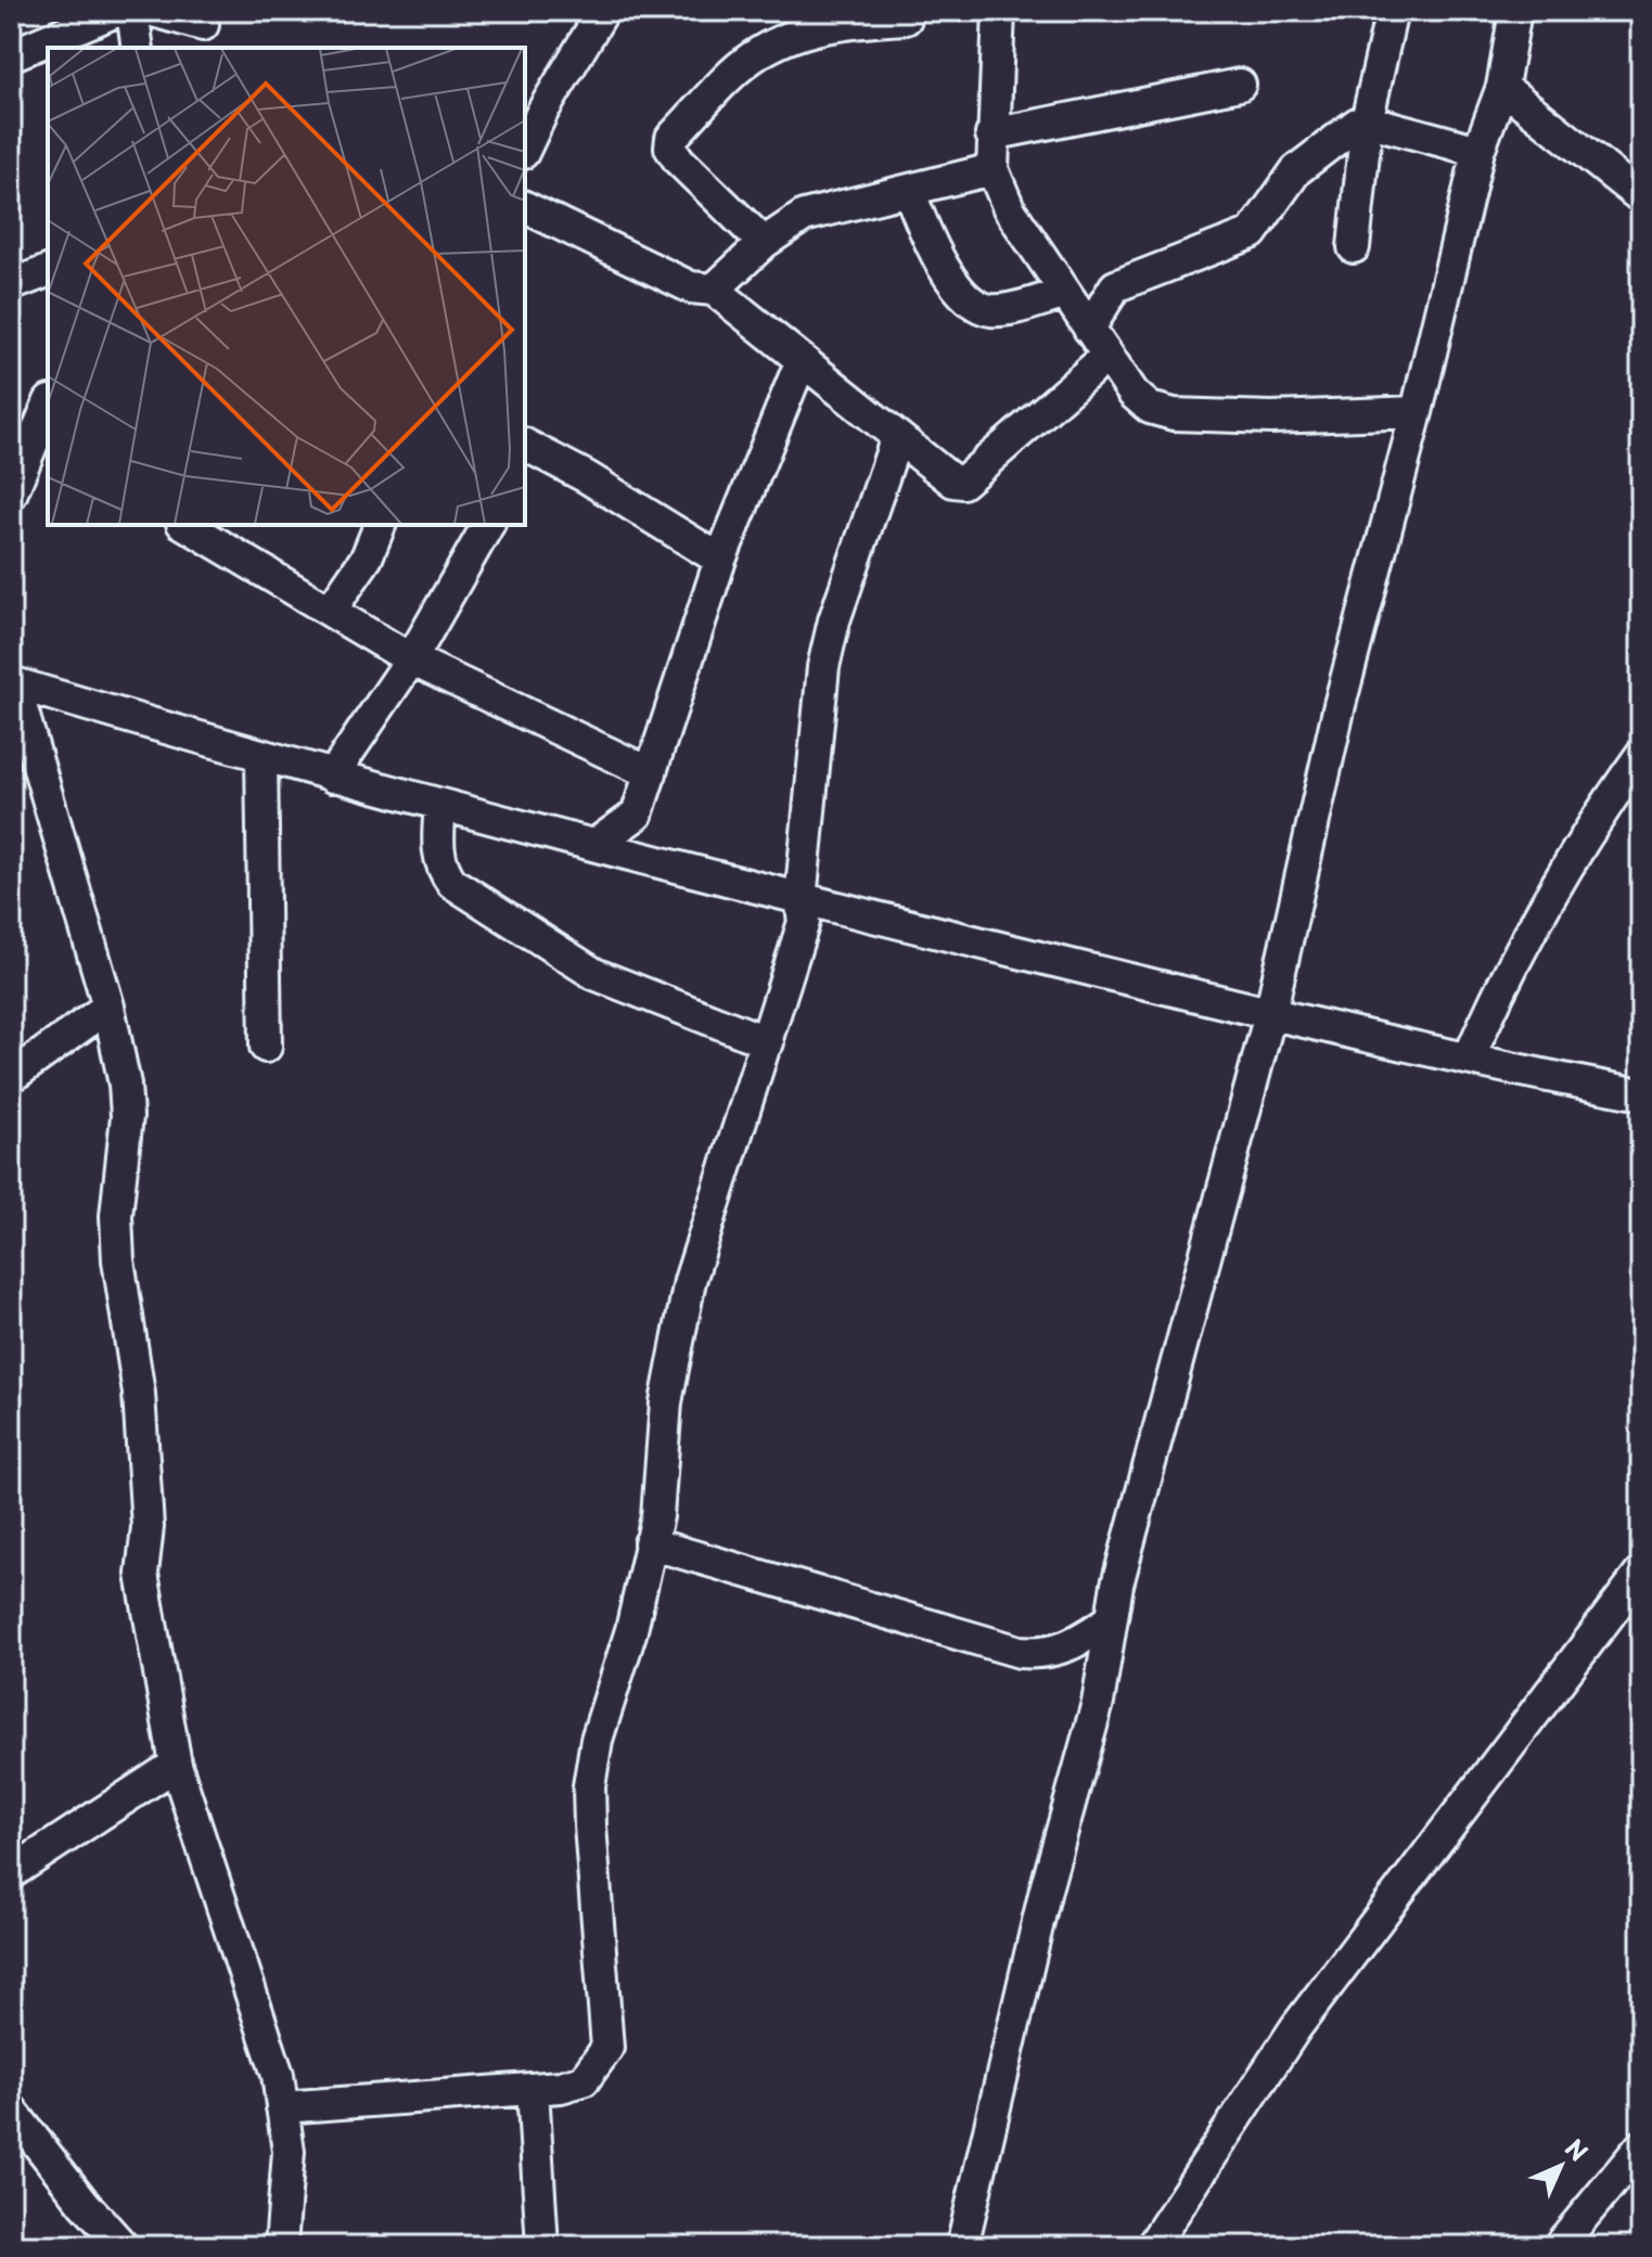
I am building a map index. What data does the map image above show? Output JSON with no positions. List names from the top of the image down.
{
  "north": "top right"
}
